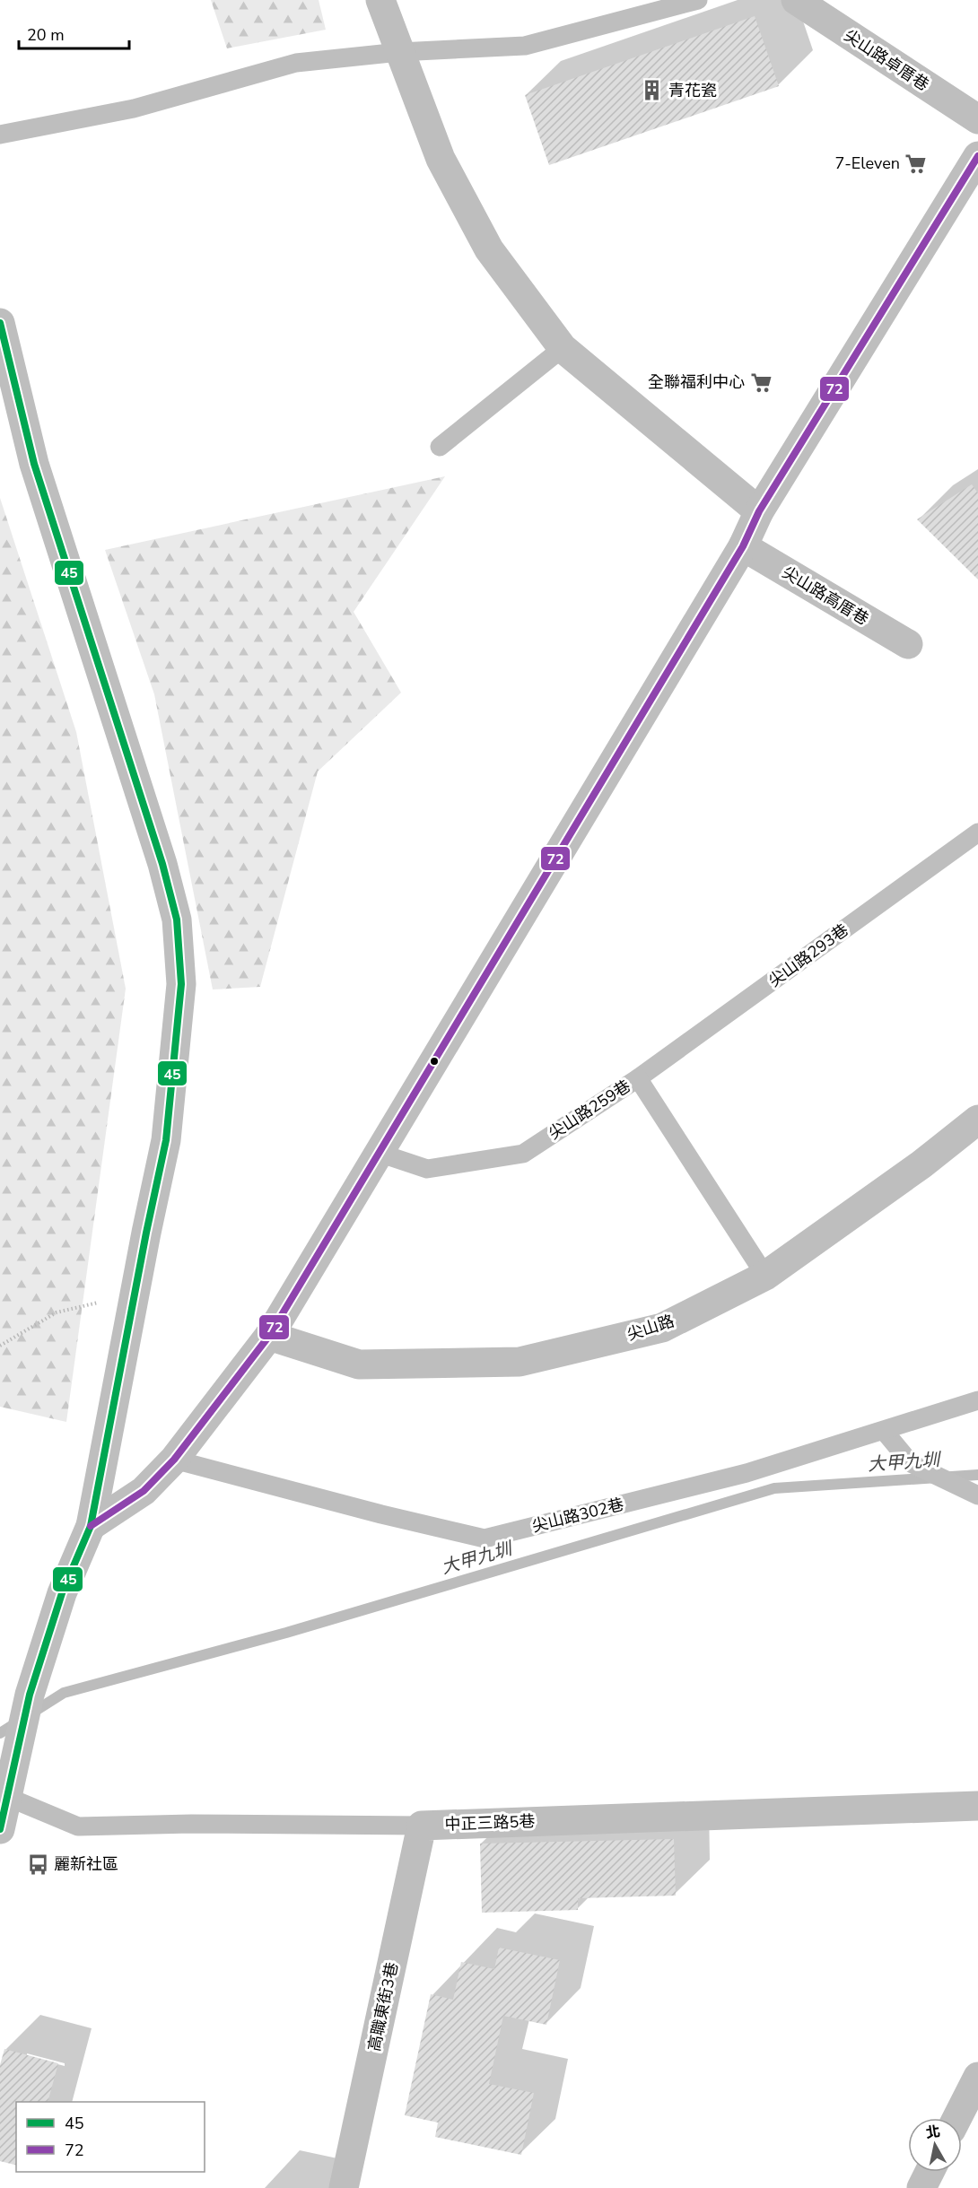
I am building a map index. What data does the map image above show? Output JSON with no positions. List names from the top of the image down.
{
  "streets": {
    "street": [
      "尖山路卓厝巷",
      "尖山路高厝巷",
      "尖山路",
      "中正三路5巷",
      "高職東街3巷"
    ],
    "lane": ["尖山路293巷", "尖山路259巷", "尖山路302巷"]
  },
  "crossings": [
    ["尖山路293巷", "尖山路259巷"],
    ["尖山路259巷", "尖山路"],
    ["中正三路5巷", "高職東街3巷"]
  ],
  "water": ["大甲九圳"],
  "places": {
    "building": ["青花瓷"],
    "supermarket": ["7-Eleven", "全聯福利中心"],
    "bus stop": ["麗新社區"]
  },
  "lines": ["transit line 72", "transit line 45"],
  "legend": ["45", "72"],
  "scale_bar": "20 m",
  "north": "top"
}
